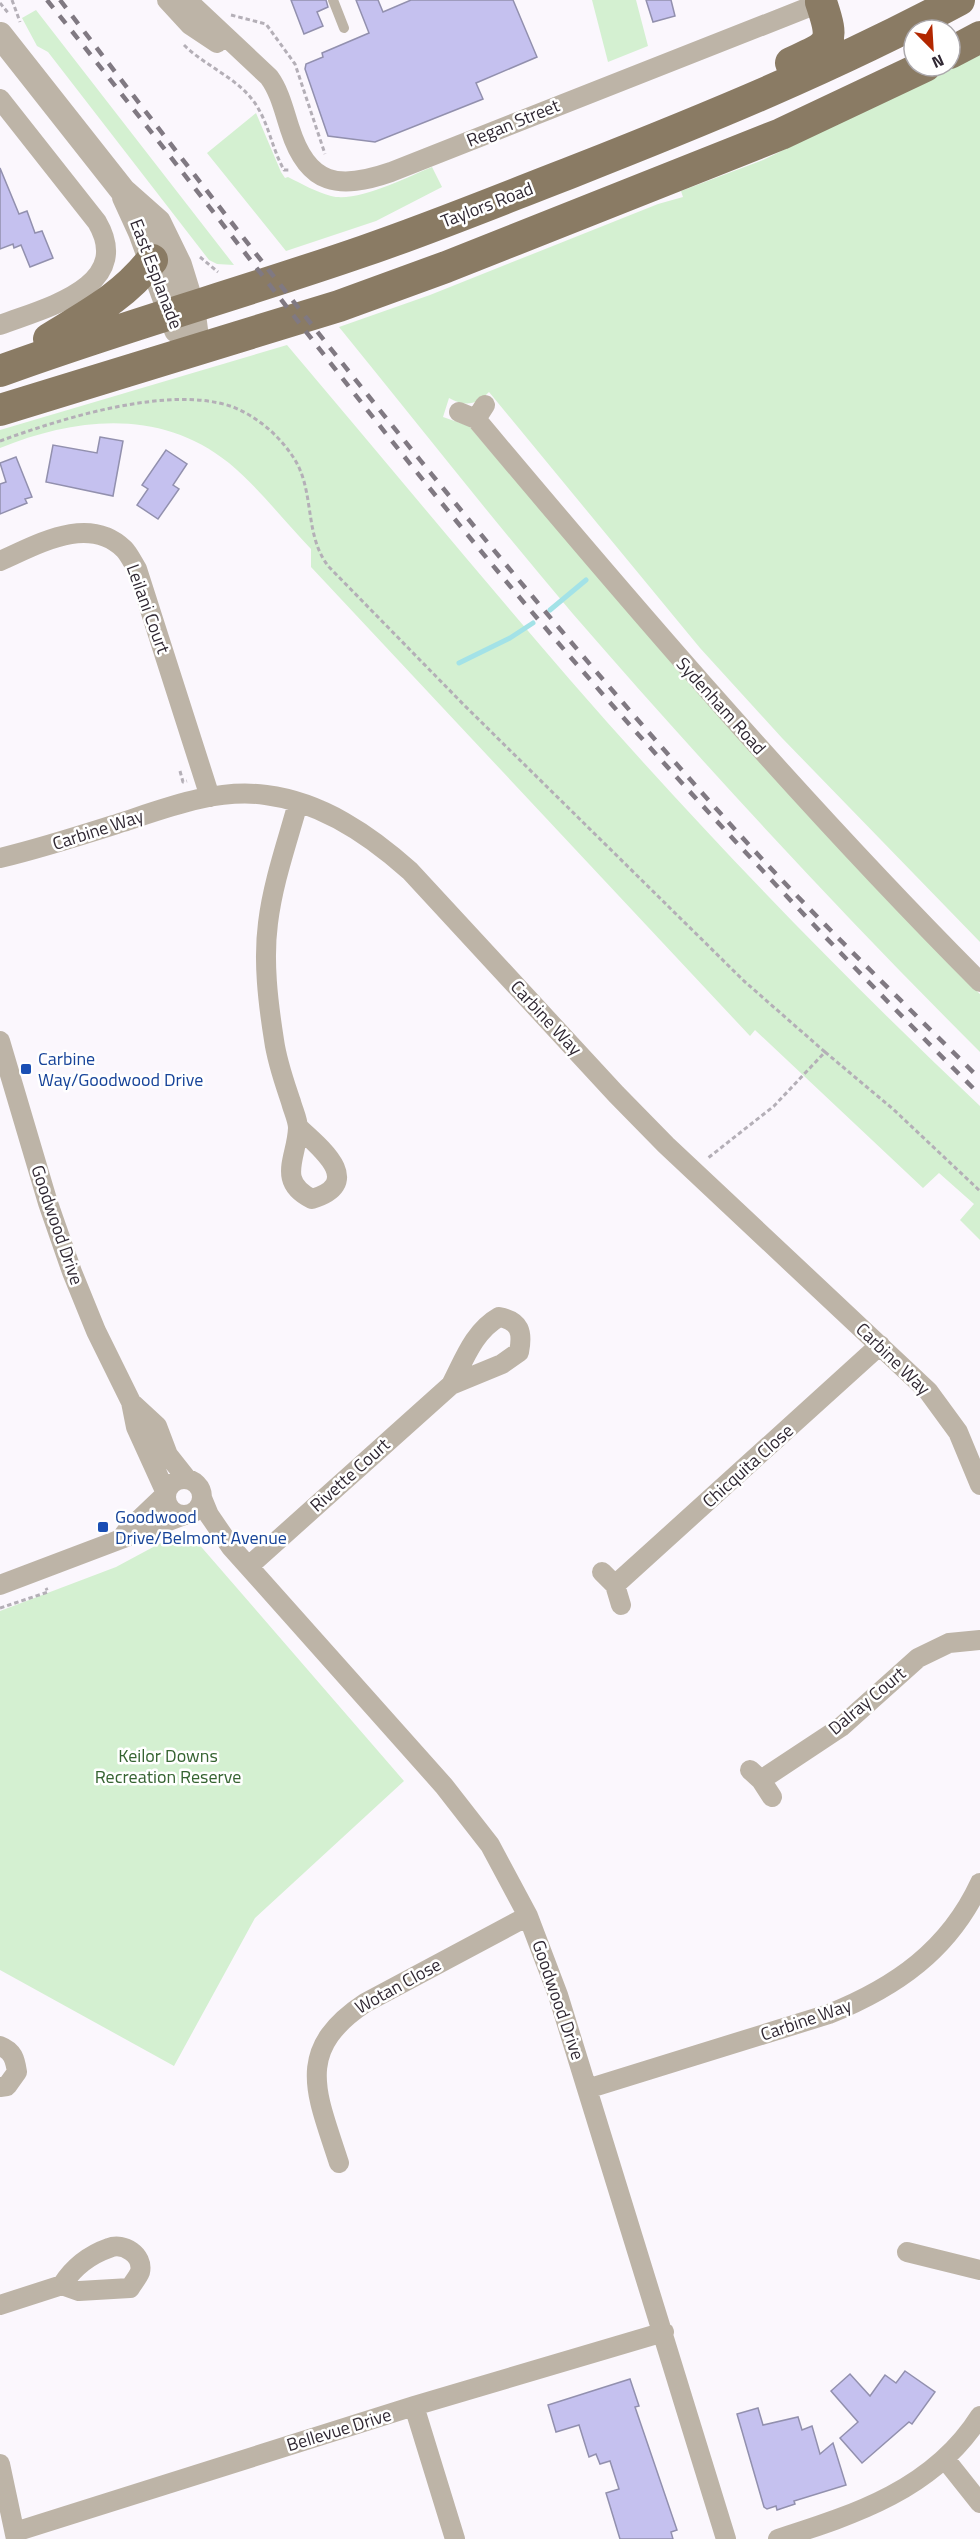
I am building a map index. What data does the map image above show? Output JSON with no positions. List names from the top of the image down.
{
  "streets": {
    "main road": ["Taylors Road"],
    "street": [
      "Regan Street",
      "East Esplanade",
      "Leilani Court",
      "Sydenham Road",
      "Carbine Way",
      "Goodwood Drive",
      "Chicquita Close",
      "Rivette Court",
      "Dalray Court",
      "Wotan Close",
      "Bellevue Drive"
    ]
  },
  "crossings": [
    ["Taylors Road", "East Esplanade"],
    ["Leilani Court", "Carbine Way"],
    ["Carbine Way", "Goodwood Drive"],
    ["Carbine Way", "Chicquita Close"],
    ["Goodwood Drive", "Rivette Court"],
    ["Goodwood Drive", "Wotan Close"],
    ["Goodwood Drive", "Bellevue Drive"]
  ],
  "parks": ["Keilor Downs Recreation Reserve"],
  "places": {
    "transit": ["Carbine Way/Goodwood Drive", "Goodwood Drive/Belmont Avenue"]
  },
  "north": "bottom right"
}
